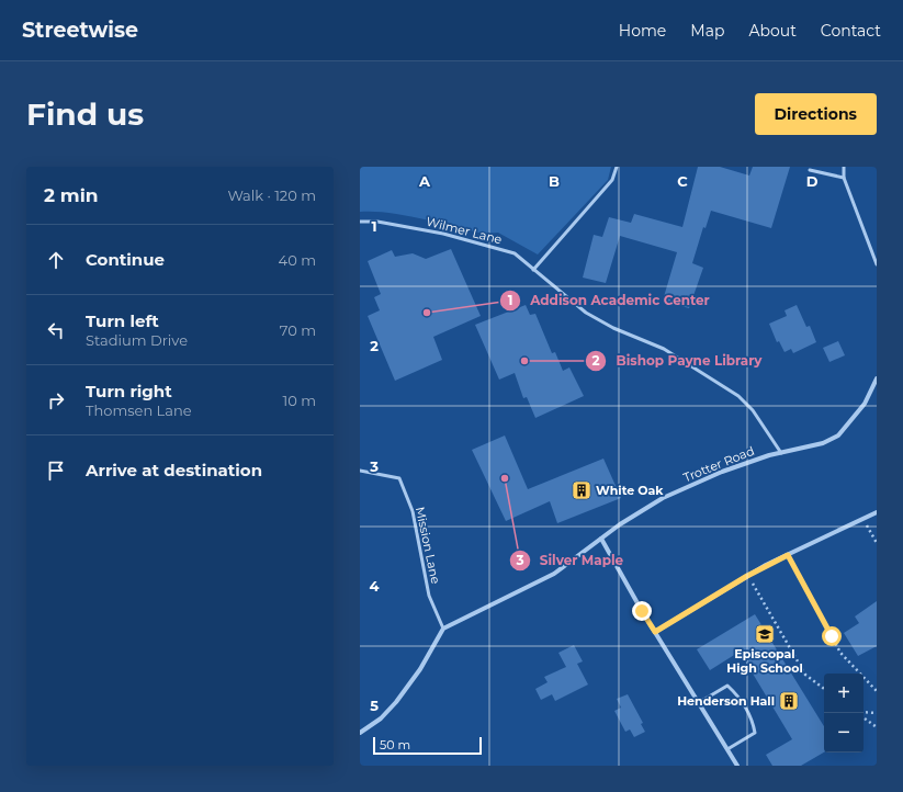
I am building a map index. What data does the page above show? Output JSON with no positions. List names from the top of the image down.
{
  "streets": {
    "street": ["Trotter Road"],
    "lane": ["Wilmer Lane", "Mission Lane"]
  },
  "crossings": [
    ["Wilmer Lane", "Trotter Road"],
    ["Trotter Road", "Mission Lane"]
  ],
  "places": {
    "other": ["Addison Academic Center", "Bishop Payne Library", "Silver Maple"],
    "building": ["White Oak", "Henderson Hall"],
    "school or university": ["Episcopal High School"]
  },
  "scale_bar": "50 m",
  "page": {
    "header": "Streetwise",
    "nav": [
      "Home",
      "Map",
      "About",
      "Contact"
    ],
    "buttons": "Directions",
    "title": "Find us",
    "heading": ["2 min", "Walk · 120 m"],
    "list": [
      ["Continue", "40 m"],
      ["Turn left", "Stadium Drive", "70 m"],
      ["Turn right", "Thomsen Lane", "10 m"],
      "Arrive at destination"
    ],
    "map_buttons": ["+", "−"],
    "scale": "50 m"
  },
  "grid": {
    "columns": [
      "A",
      "B",
      "C",
      "D"
    ],
    "rows": [
      "1",
      "2",
      "3",
      "4",
      "5"
    ]
  }
}
